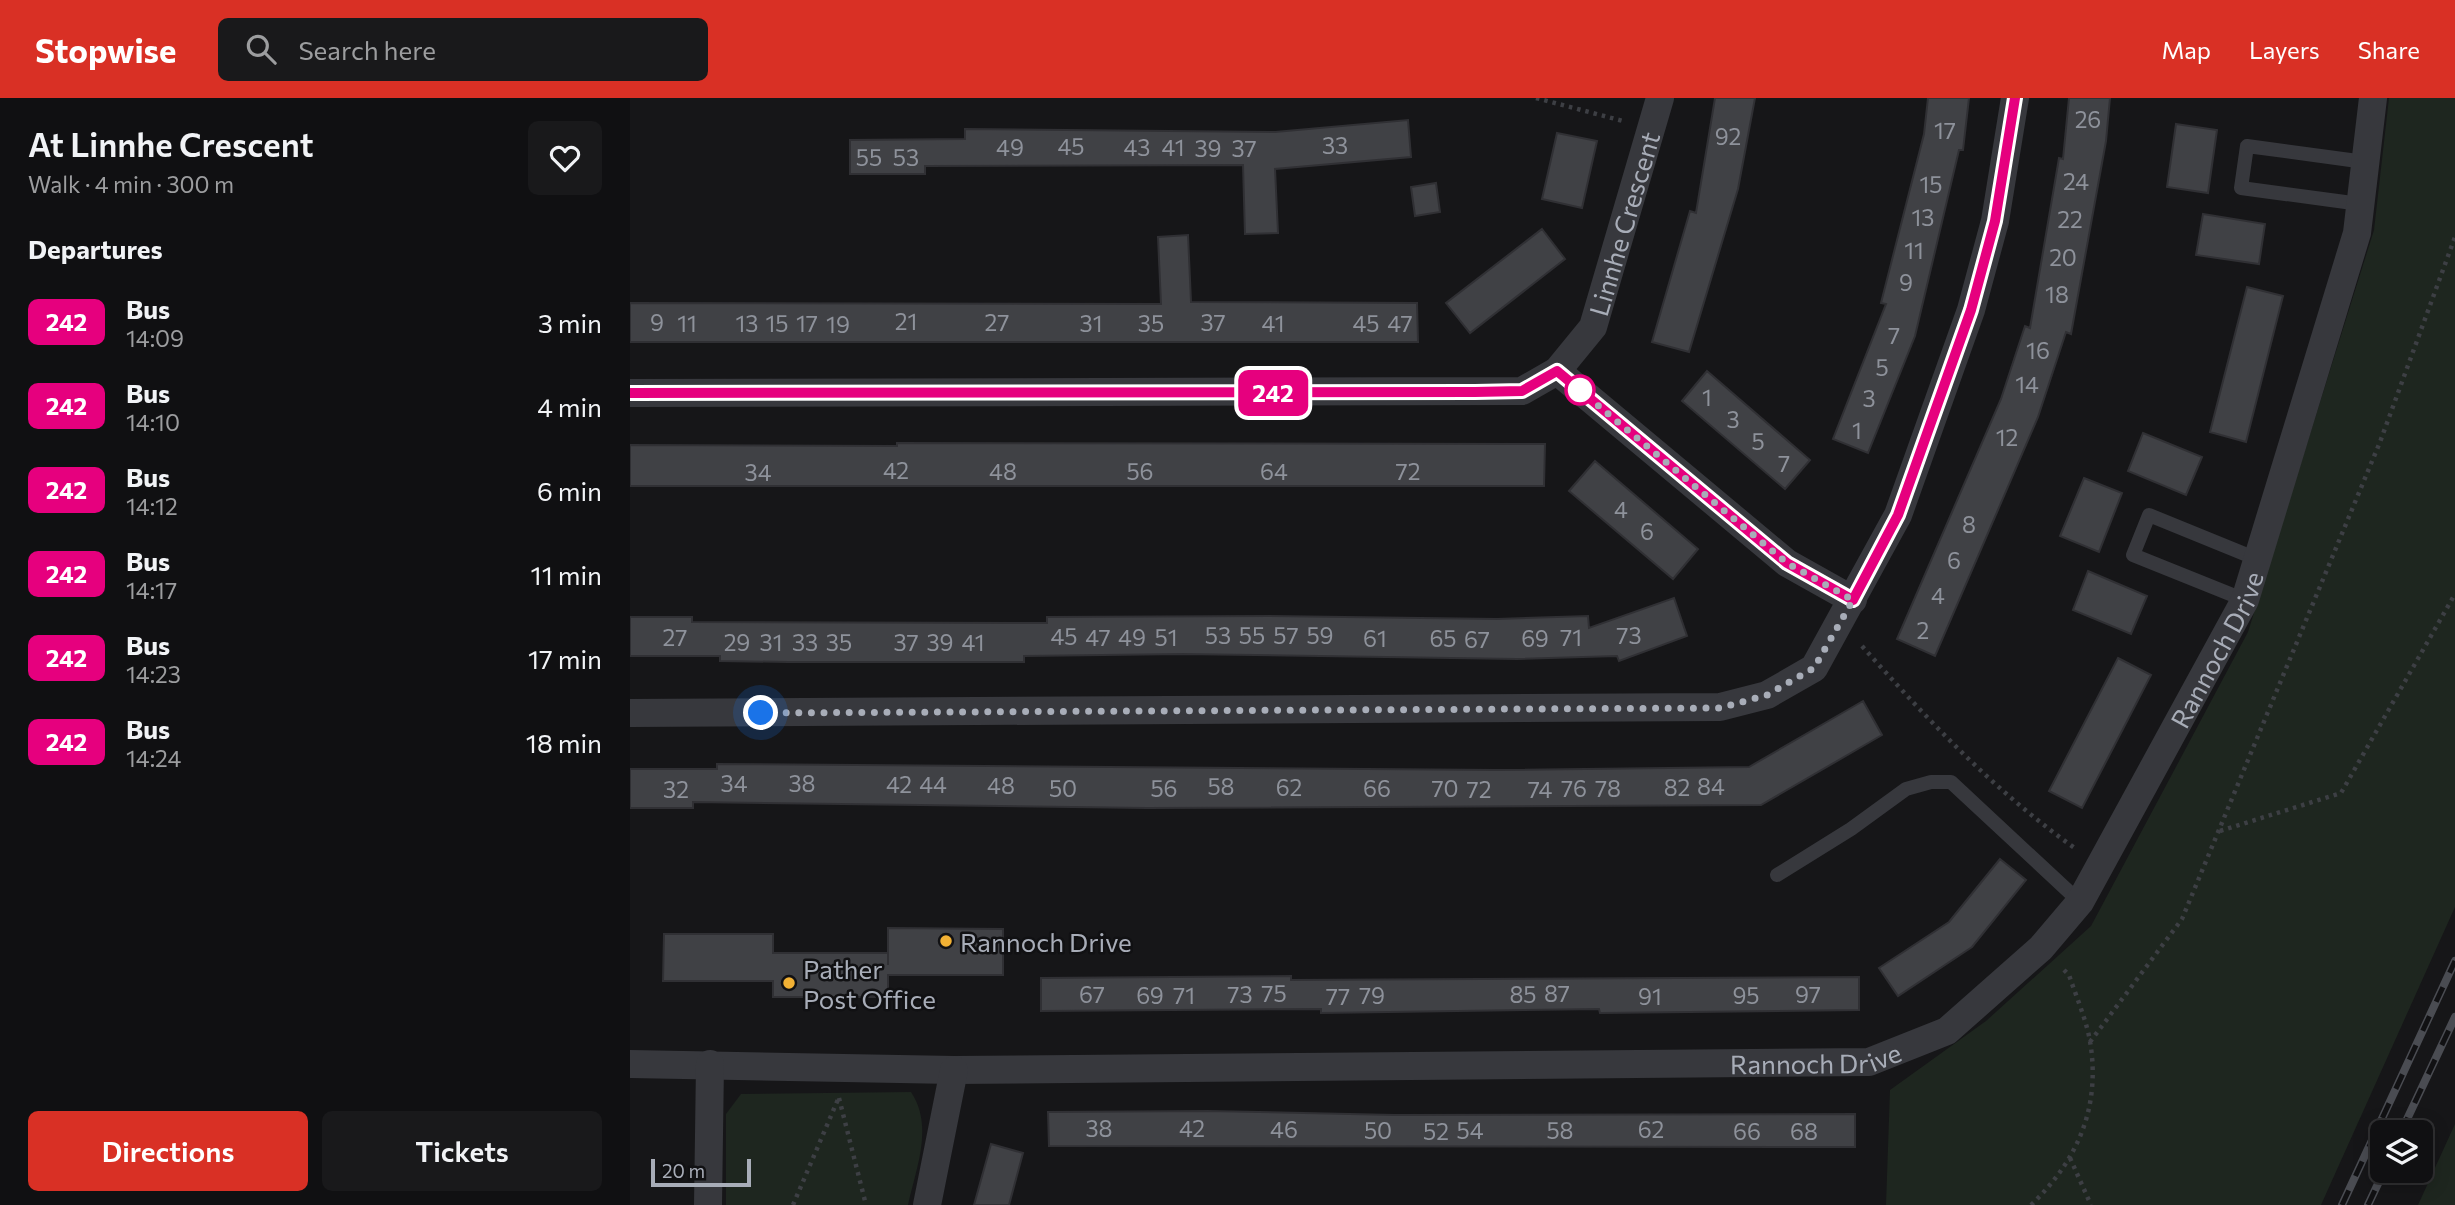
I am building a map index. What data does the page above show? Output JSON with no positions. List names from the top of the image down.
{
  "streets": {
    "street": ["Linnhe Crescent", "Rannoch Drive"]
  },
  "places": ["Rannoch Drive", "Pather Post Office"],
  "lines": ["bus line 242"],
  "house_numbers": [
    "26",
    "17",
    "92",
    "33",
    "45",
    "49",
    "43",
    "41",
    "39",
    "37",
    "55",
    "53",
    "24",
    "15",
    "13",
    "22",
    "11",
    "20",
    "9",
    "18",
    "21",
    "9",
    "27",
    "37",
    "11",
    "13",
    "15",
    "17",
    "31",
    "35",
    "41",
    "45",
    "47",
    "19",
    "7",
    "16",
    "5",
    "14",
    "1",
    "3",
    "3",
    "1",
    "12",
    "5",
    "7",
    "42",
    "48",
    "56",
    "64",
    "72",
    "34",
    "4",
    "8",
    "6",
    "6",
    "4",
    "2",
    "53",
    "55",
    "57",
    "59",
    "73",
    "45",
    "27",
    "47",
    "49",
    "51",
    "71",
    "61",
    "65",
    "69",
    "67",
    "29",
    "31",
    "33",
    "35",
    "37",
    "39",
    "41",
    "34",
    "38",
    "42",
    "44",
    "48",
    "58",
    "84",
    "62",
    "82",
    "50",
    "56",
    "66",
    "70",
    "76",
    "78",
    "32",
    "72",
    "74",
    "75",
    "87",
    "67",
    "73",
    "85",
    "97",
    "69",
    "71",
    "79",
    "95",
    "77",
    "91",
    "38",
    "42",
    "46",
    "62",
    "50",
    "54",
    "58",
    "52",
    "66",
    "68"
  ],
  "scale_bar": "20 m",
  "page": {
    "header": "Stopwise",
    "search": "Search here",
    "nav": ["Map", "Layers", "Share"],
    "heading": [
      ["At Linnhe Crescent", "Walk · 4 min · 300 m"],
      "Departures"
    ],
    "on_map": "242",
    "list": [
      {
        "mark": "242",
        "name": "Bus",
        "note": "14:09",
        "value": "3 min"
      },
      {
        "mark": "242",
        "name": "Bus",
        "note": "14:10",
        "value": "4 min"
      },
      {
        "mark": "242",
        "name": "Bus",
        "note": "14:12",
        "value": "6 min"
      },
      {
        "mark": "242",
        "name": "Bus",
        "note": "14:17",
        "value": "11 min"
      },
      {
        "mark": "242",
        "name": "Bus",
        "note": "14:23",
        "value": "17 min"
      },
      {
        "mark": "242",
        "name": "Bus",
        "note": "14:24",
        "value": "18 min"
      }
    ],
    "buttons": ["Directions", "Tickets"],
    "scale": "20 m"
  }
}
